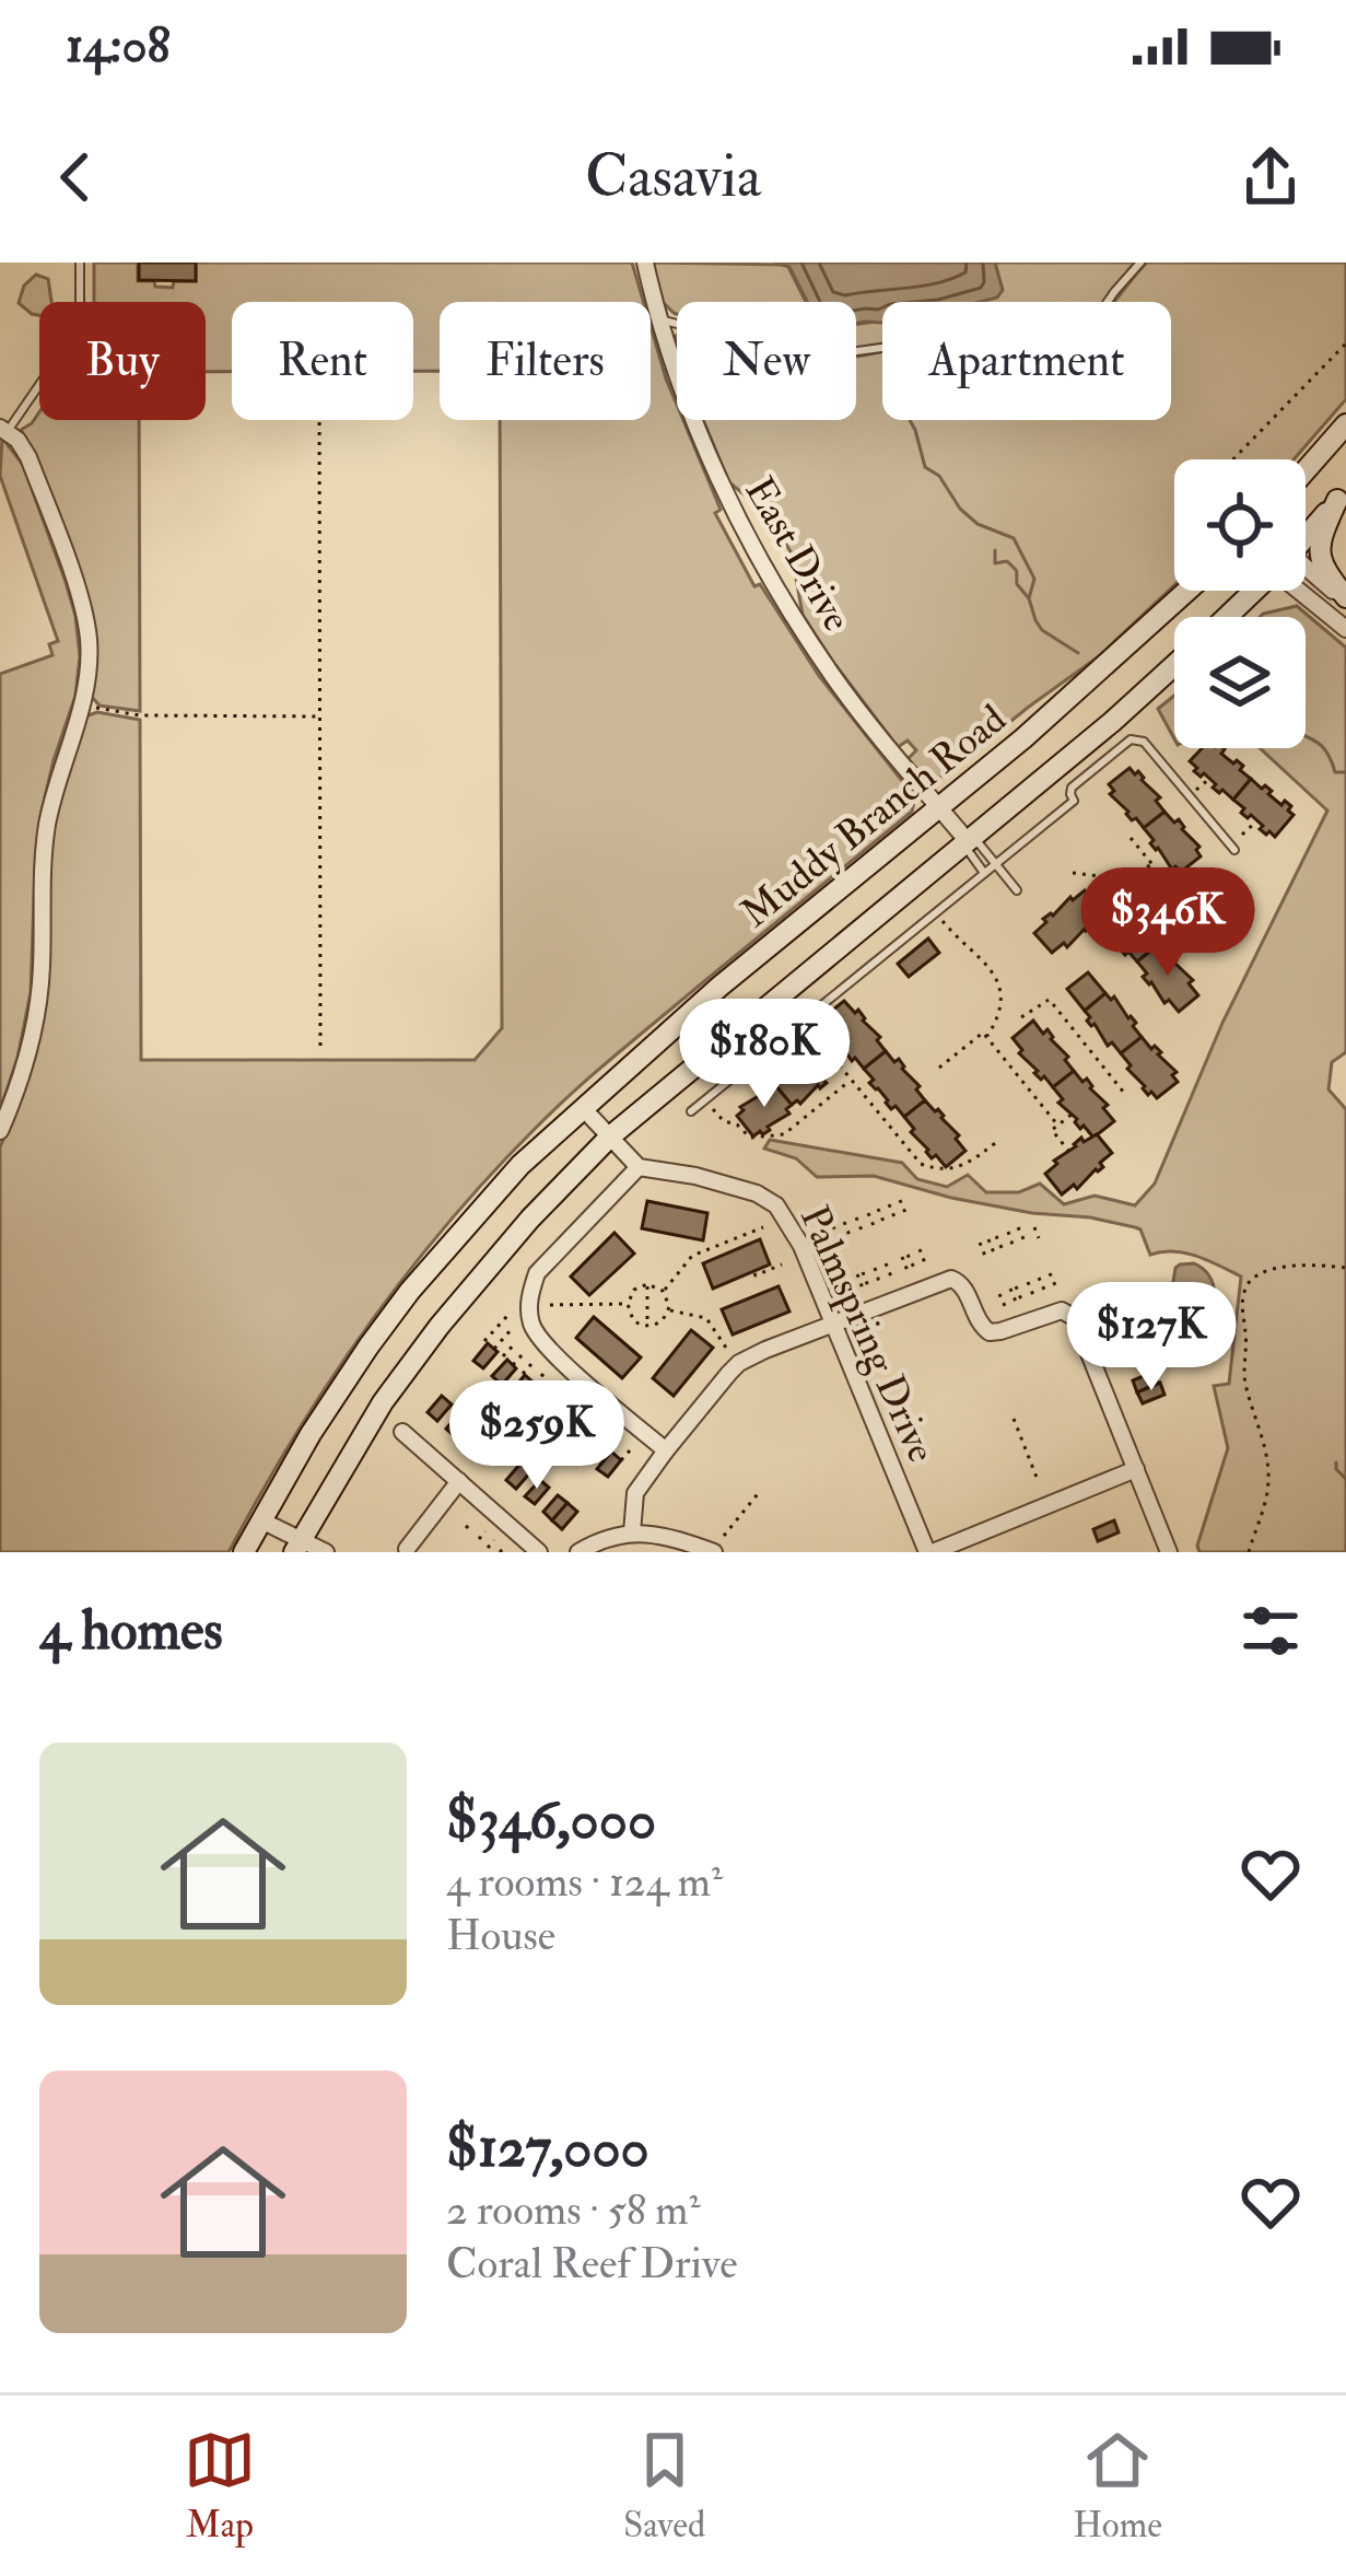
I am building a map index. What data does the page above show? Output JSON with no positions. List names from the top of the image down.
{
  "streets": {
    "main road": ["Muddy Branch Road"],
    "street": ["East Drive", "Palmspring Drive"]
  },
  "crossings": [
    ["East Drive", "Muddy Branch Road"]
  ],
  "page": {
    "status": "14:08",
    "header": "Casavia",
    "chip": [
      "Buy",
      "Rent",
      "Filters",
      "New",
      "Apartment"
    ],
    "price": [
      "$346K",
      "$180K",
      "$127K",
      "$259K"
    ],
    "heading": "4 homes",
    "list": [
      {
        "name": "$346,000",
        "note": "4 rooms · 124 m² · House"
      },
      {
        "name": "$127,000",
        "note": "2 rooms · 58 m² · Coral Reef Drive"
      }
    ],
    "tabs": ["Map", "Saved", "Home"]
  }
}
